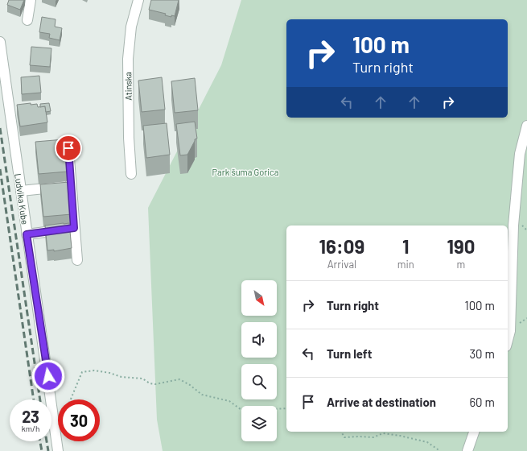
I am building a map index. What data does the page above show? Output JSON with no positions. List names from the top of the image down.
{
  "streets": {
    "street": ["Atinska", "Ludvika Kube"]
  },
  "parks": ["Park šuma Gorica"],
  "north": "bottom right",
  "page": {
    "turn": ["100 m", "Turn right"],
    "eta": [
      "16:09",
      "Arrival",
      "1",
      "min",
      "190",
      "m"
    ],
    "list": [
      {
        "name": "Turn right",
        "value": "100 m"
      },
      {
        "name": "Turn left",
        "value": "30 m"
      },
      {
        "name": "Arrive at destination",
        "value": "60 m"
      }
    ],
    "speed": "23 km/h",
    "limit": "30"
  }
}
